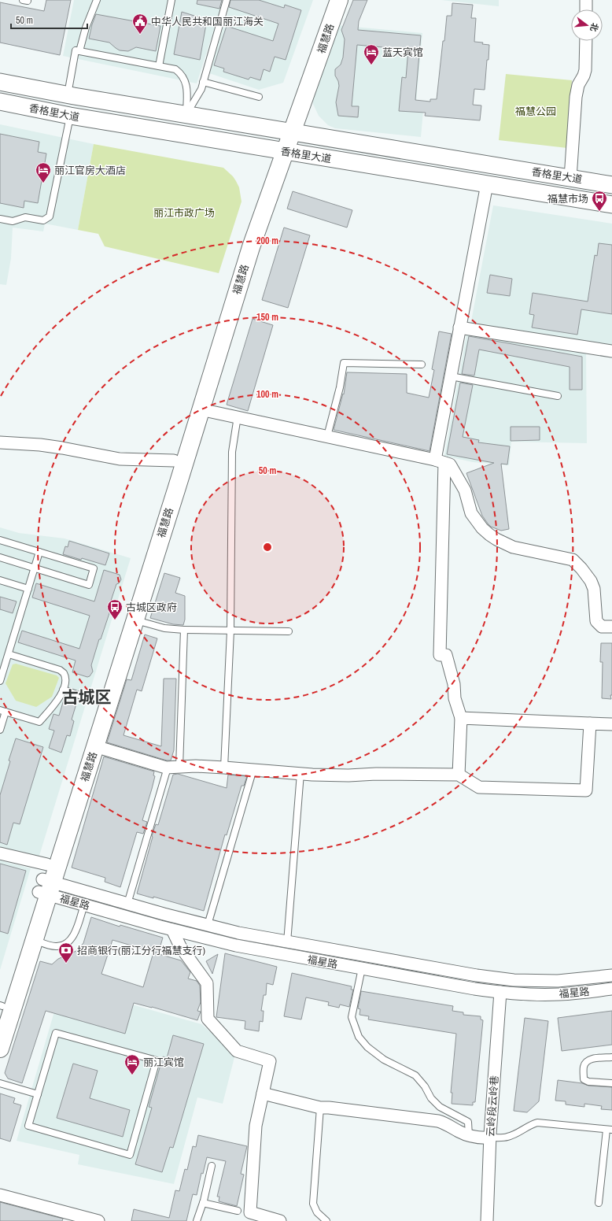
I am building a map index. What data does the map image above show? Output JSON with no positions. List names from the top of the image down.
{
  "streets": {
    "main road": ["福慧路", "香格里大道"],
    "street": ["福星路", "云岭段云岭巷"]
  },
  "crossings": [
    ["福慧路", "香格里大道"],
    ["福慧路", "福星路"],
    ["福星路", "云岭段云岭巷"]
  ],
  "districts": ["古城区"],
  "parks": ["福慧公园", "丽江市政广场"],
  "places": {
    "public building": ["中华人民共和国丽江海关"],
    "hotel": ["蓝天宾馆", "丽江官房大酒店", "丽江宾馆"],
    "bus stop": ["福慧市场", "古城区政府"],
    "bank": ["招商银行(丽江分行福慧支行)"]
  },
  "scale_bar": "50 m",
  "north": "right",
  "rings": [
    "200 m",
    "150 m",
    "100 m",
    "50 m"
  ]
}
